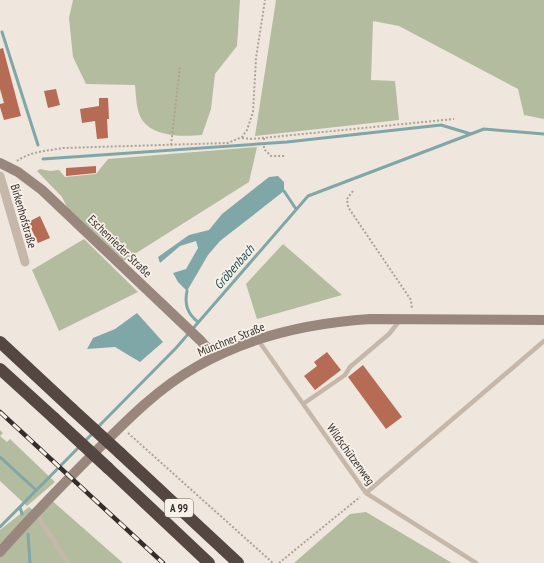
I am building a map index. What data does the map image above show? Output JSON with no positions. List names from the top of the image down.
{
  "streets": {
    "highway": ["A 99"],
    "street": ["Birkenhofstraße", "Eschenrieder Straße", "Münchner Straße"],
    "lane": ["Wildschützenweg"]
  },
  "crossings": [
    ["Eschenrieder Straße", "Münchner Straße"],
    ["Münchner Straße", "Wildschützenweg"]
  ],
  "water": ["Gröbenbach"]
}
